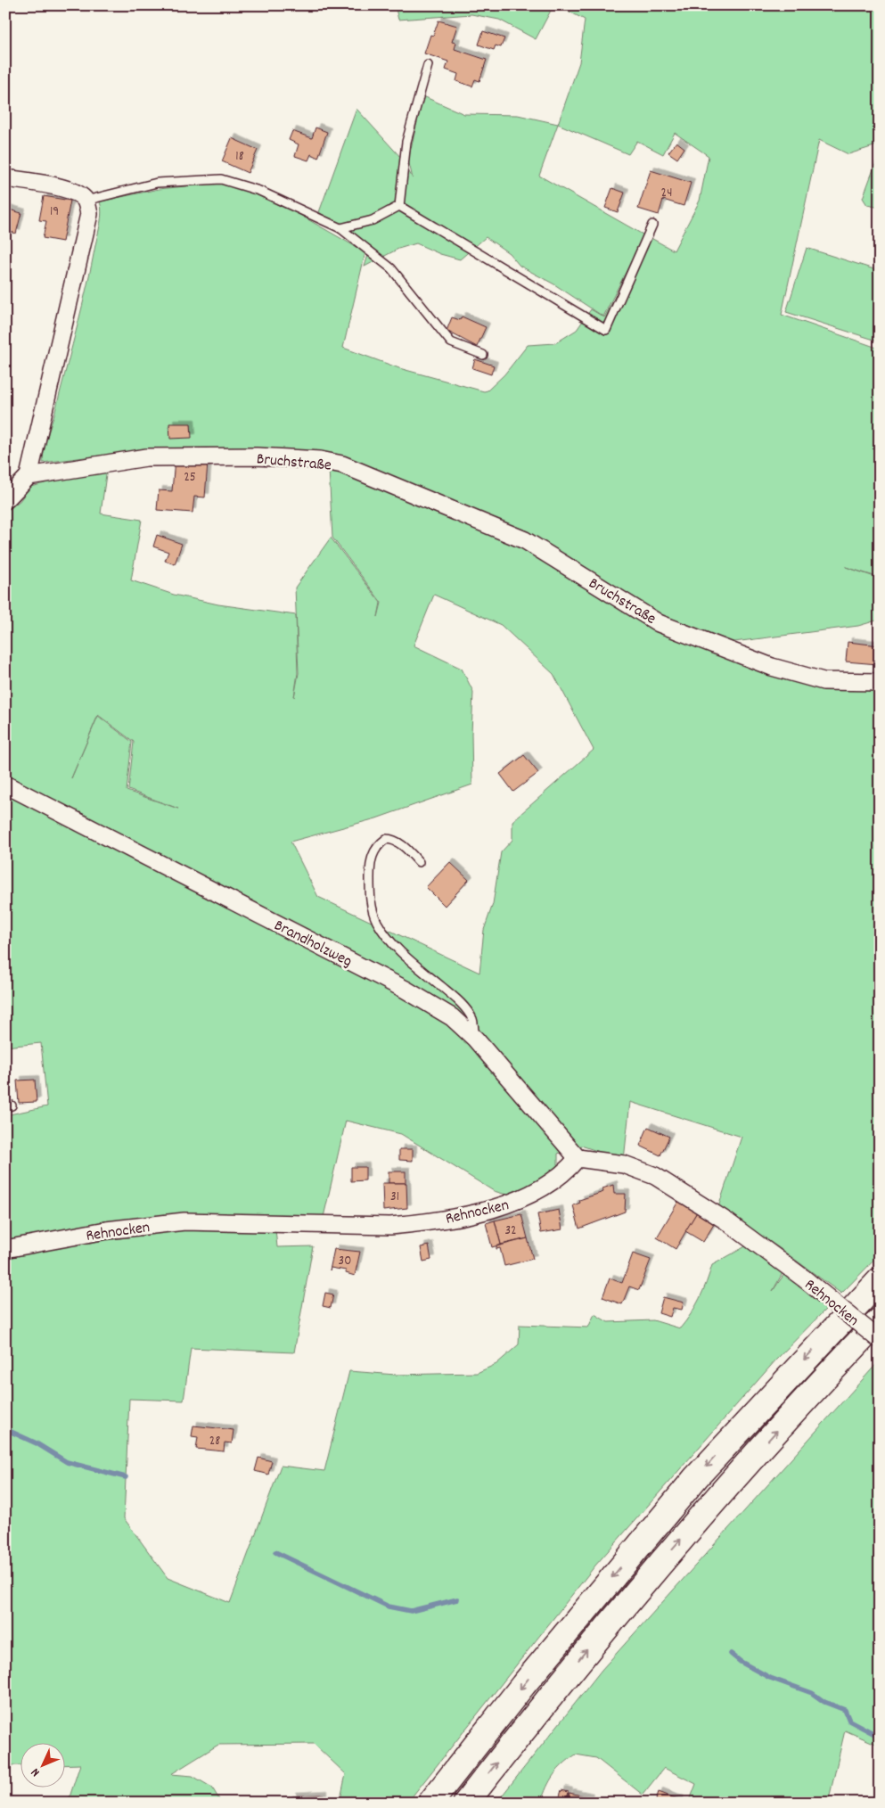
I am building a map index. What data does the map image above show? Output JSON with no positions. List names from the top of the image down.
{
  "streets": {
    "street": ["Bruchstraße", "Brandholzweg", "Rehnocken"]
  },
  "crossings": [
    ["Brandholzweg", "Rehnocken"]
  ],
  "house_numbers": [
    "18",
    "24",
    "19",
    "25",
    "31",
    "32",
    "30",
    "28"
  ],
  "north": "bottom left"
}
